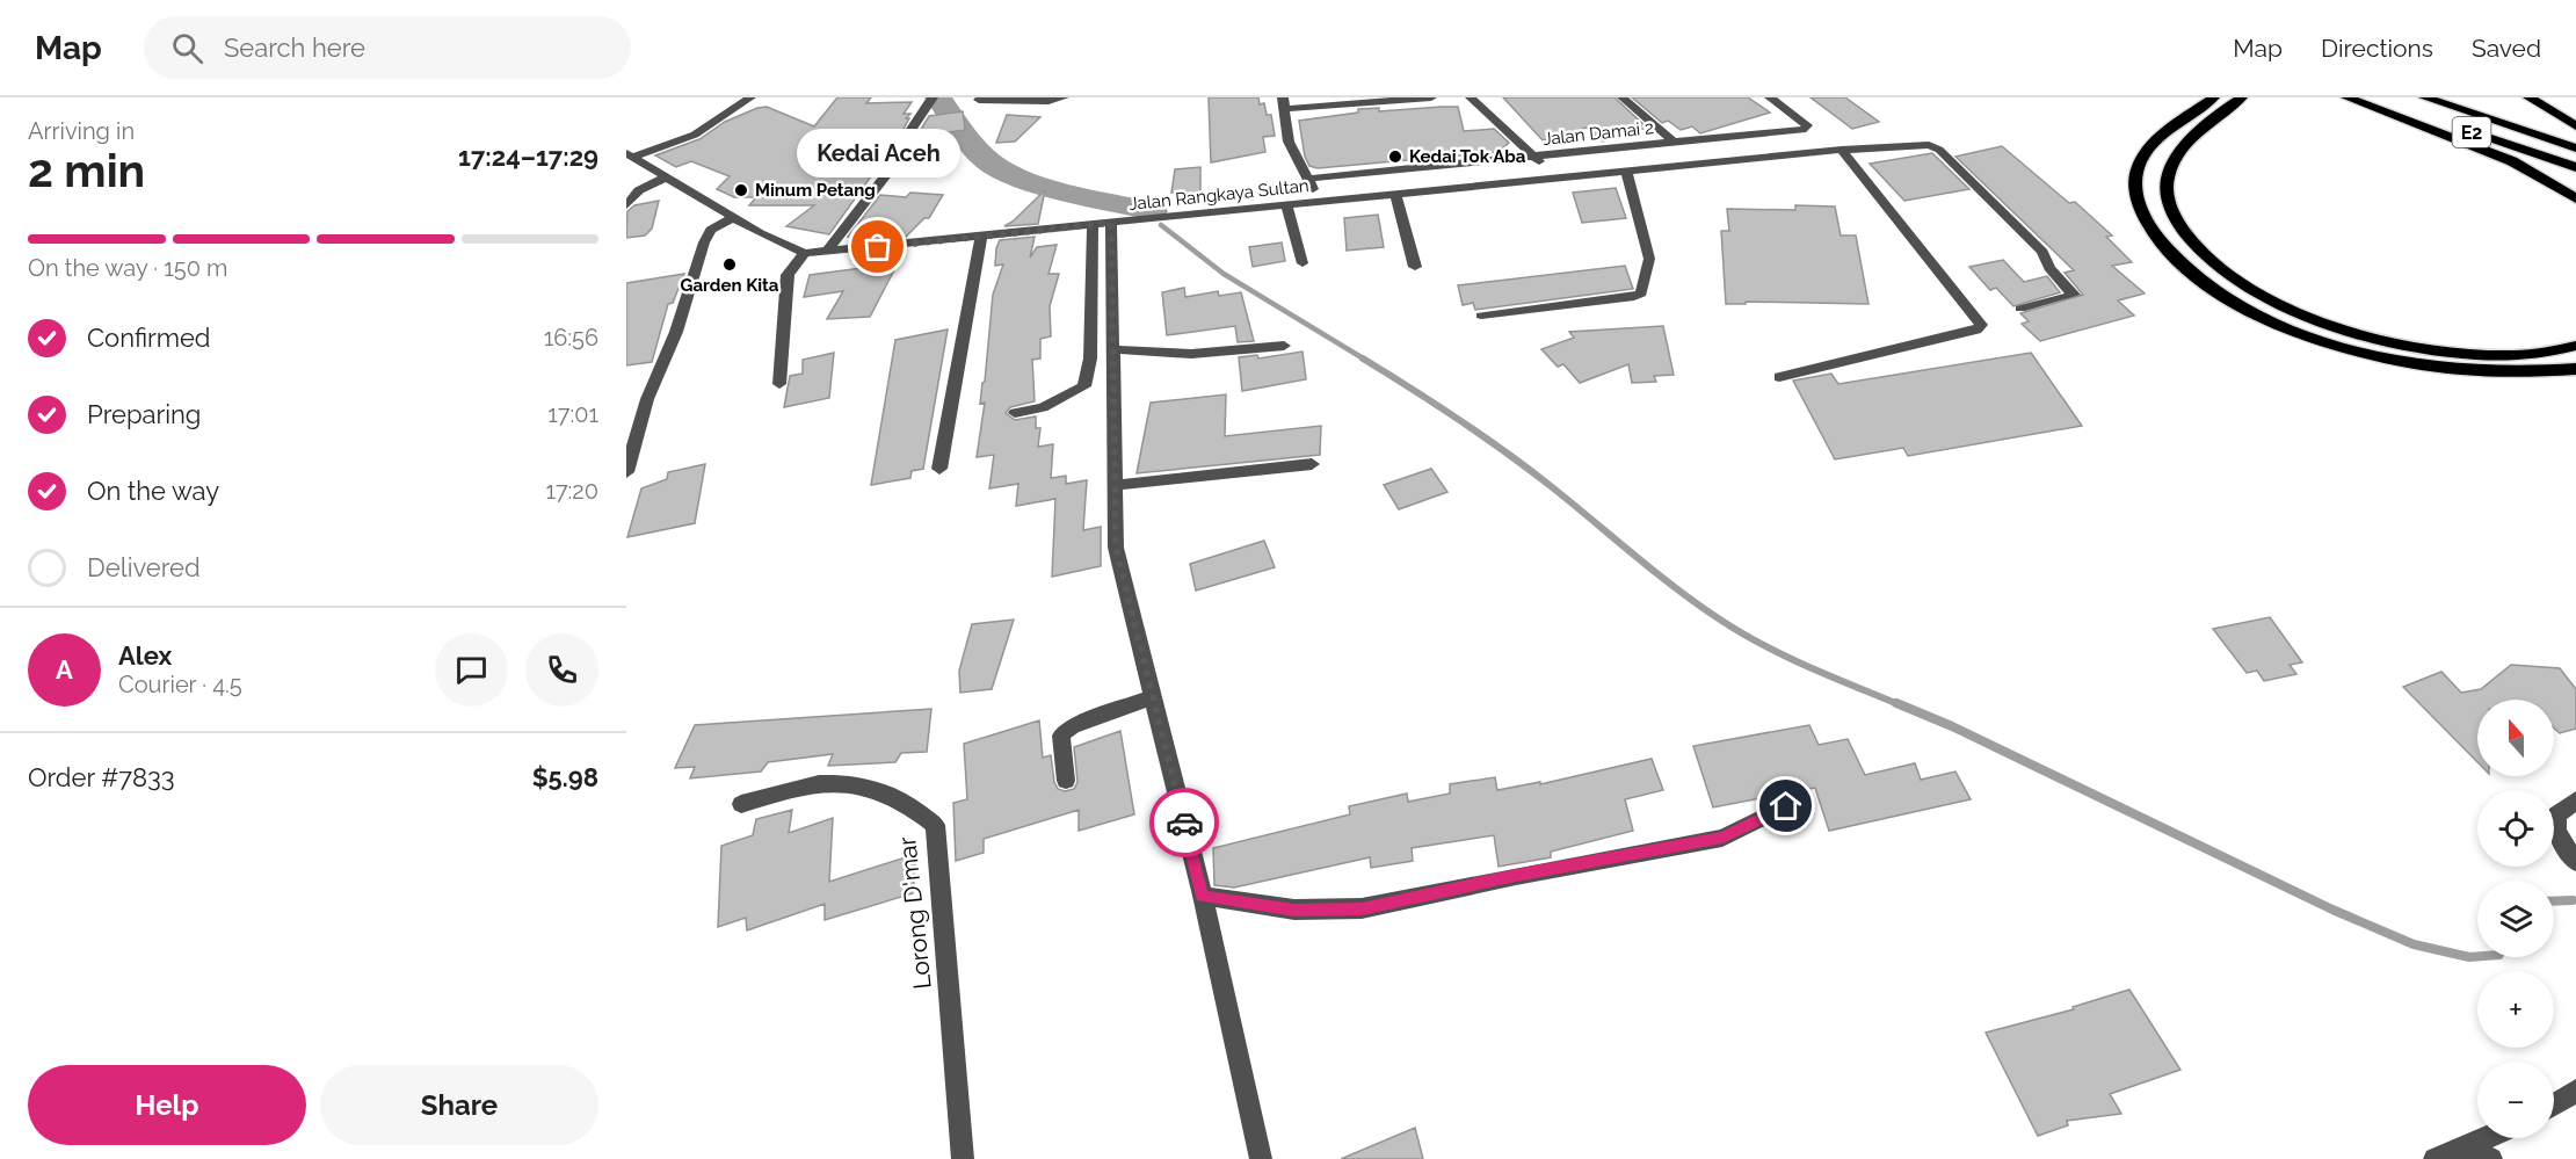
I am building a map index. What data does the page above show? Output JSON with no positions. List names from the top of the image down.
{
  "streets": {
    "highway": ["E2"],
    "street": ["Jalan Damai 2", "Jalan Rangkaya Sultan", "Lorong D'mar"]
  },
  "places": [
    "Kedai Tok Aba",
    "Minum Petang",
    "Kedai Aceh",
    "Garden Kita"
  ],
  "north": "top",
  "page": {
    "header": "Map",
    "search": "Search here",
    "nav": ["Map", "Directions", "Saved"],
    "heading": ["2 min", "Arriving in", "17:24–17:29"],
    "panel": [
      "Alex",
      "Courier · 4.5",
      "Order #7833",
      "$5.98"
    ],
    "bubble": "Kedai Aceh",
    "bar": "On the way · 150 m",
    "list": [
      ["Confirmed", "16:56"],
      ["Preparing", "17:01"],
      ["On the way", "17:20"],
      "Delivered"
    ],
    "round": "A",
    "map_buttons": ["+", "−"],
    "buttons": ["Help", "Share"]
  }
}
